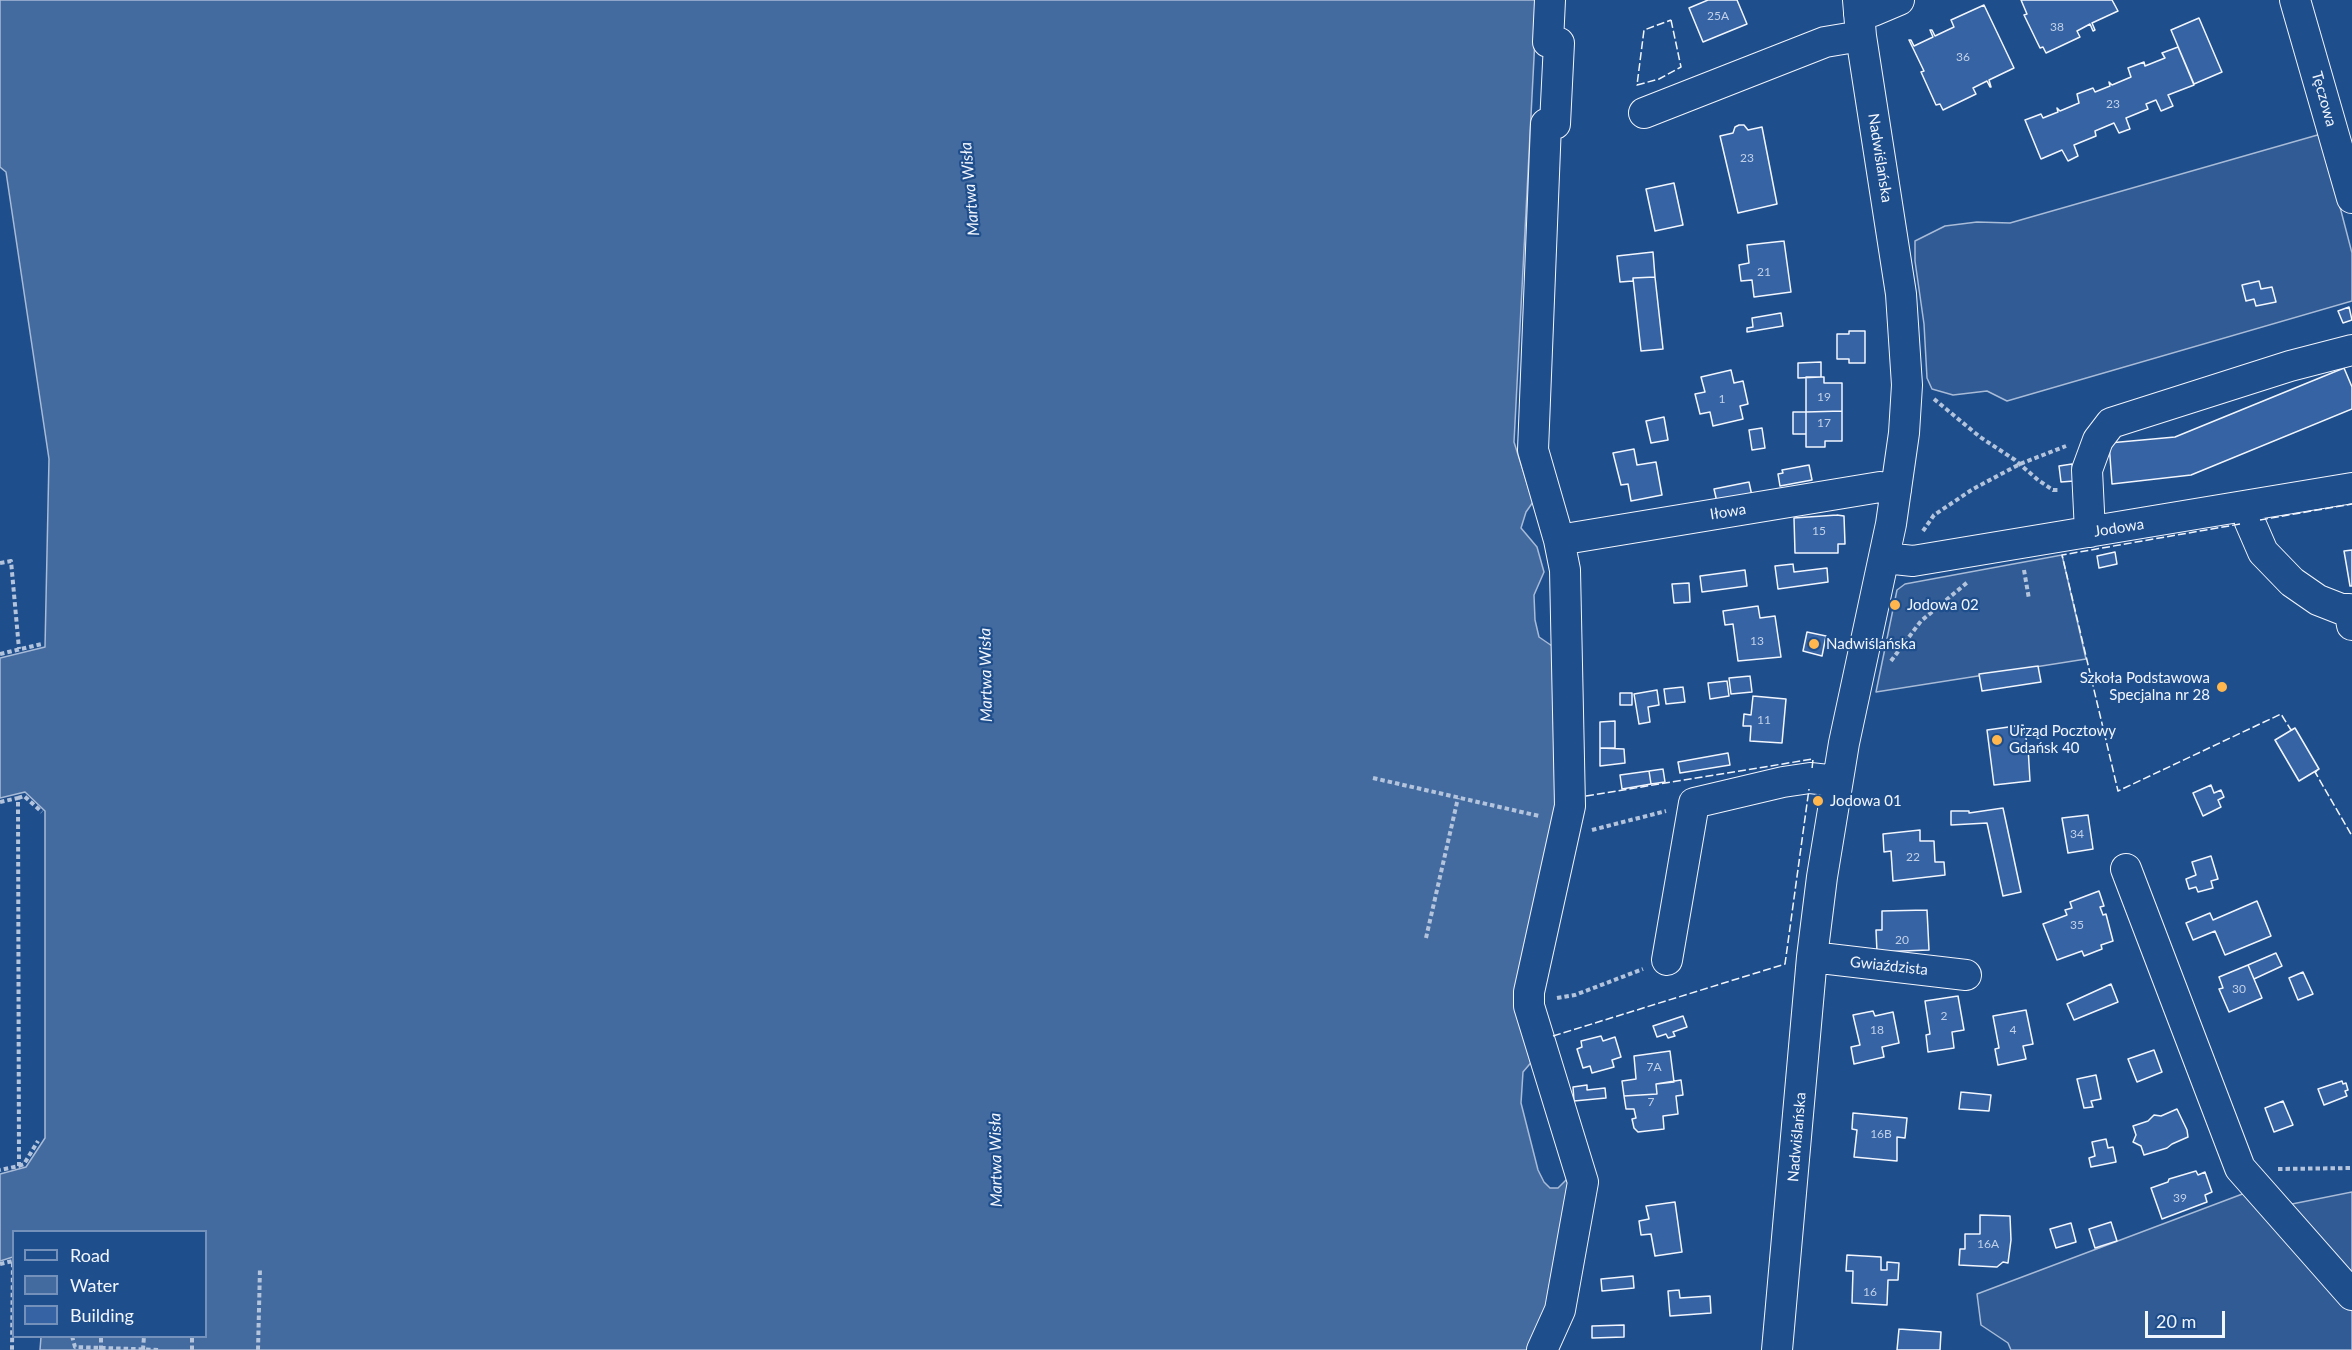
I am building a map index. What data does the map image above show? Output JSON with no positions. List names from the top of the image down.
{
  "streets": {
    "street": [
      "Tęczowa",
      "Nadwiślańska",
      "Iłowa",
      "Jodowa",
      "Gwiaździsta"
    ]
  },
  "crossings": [
    ["Nadwiślańska", "Iłowa"],
    ["Nadwiślańska", "Jodowa"],
    ["Nadwiślańska", "Gwiaździsta"]
  ],
  "water": ["Martwa Wisła"],
  "places": [
    "Jodowa 02",
    "Nadwiślańska",
    "Szkoła Podstawowa Specjalna nr 28",
    "Urząd Pocztowy Gdańsk 40",
    "Jodowa 01"
  ],
  "house_numbers": [
    "25A",
    "38",
    "36",
    "23",
    "23",
    "21",
    "19",
    "1",
    "17",
    "15",
    "13",
    "11",
    "34",
    "22",
    "35",
    "20",
    "30",
    "2",
    "18",
    "4",
    "7A",
    "7",
    "16B",
    "39",
    "16A",
    "16"
  ],
  "legend": ["Road", "Water", "Building"],
  "scale_bar": "20 m"
}
